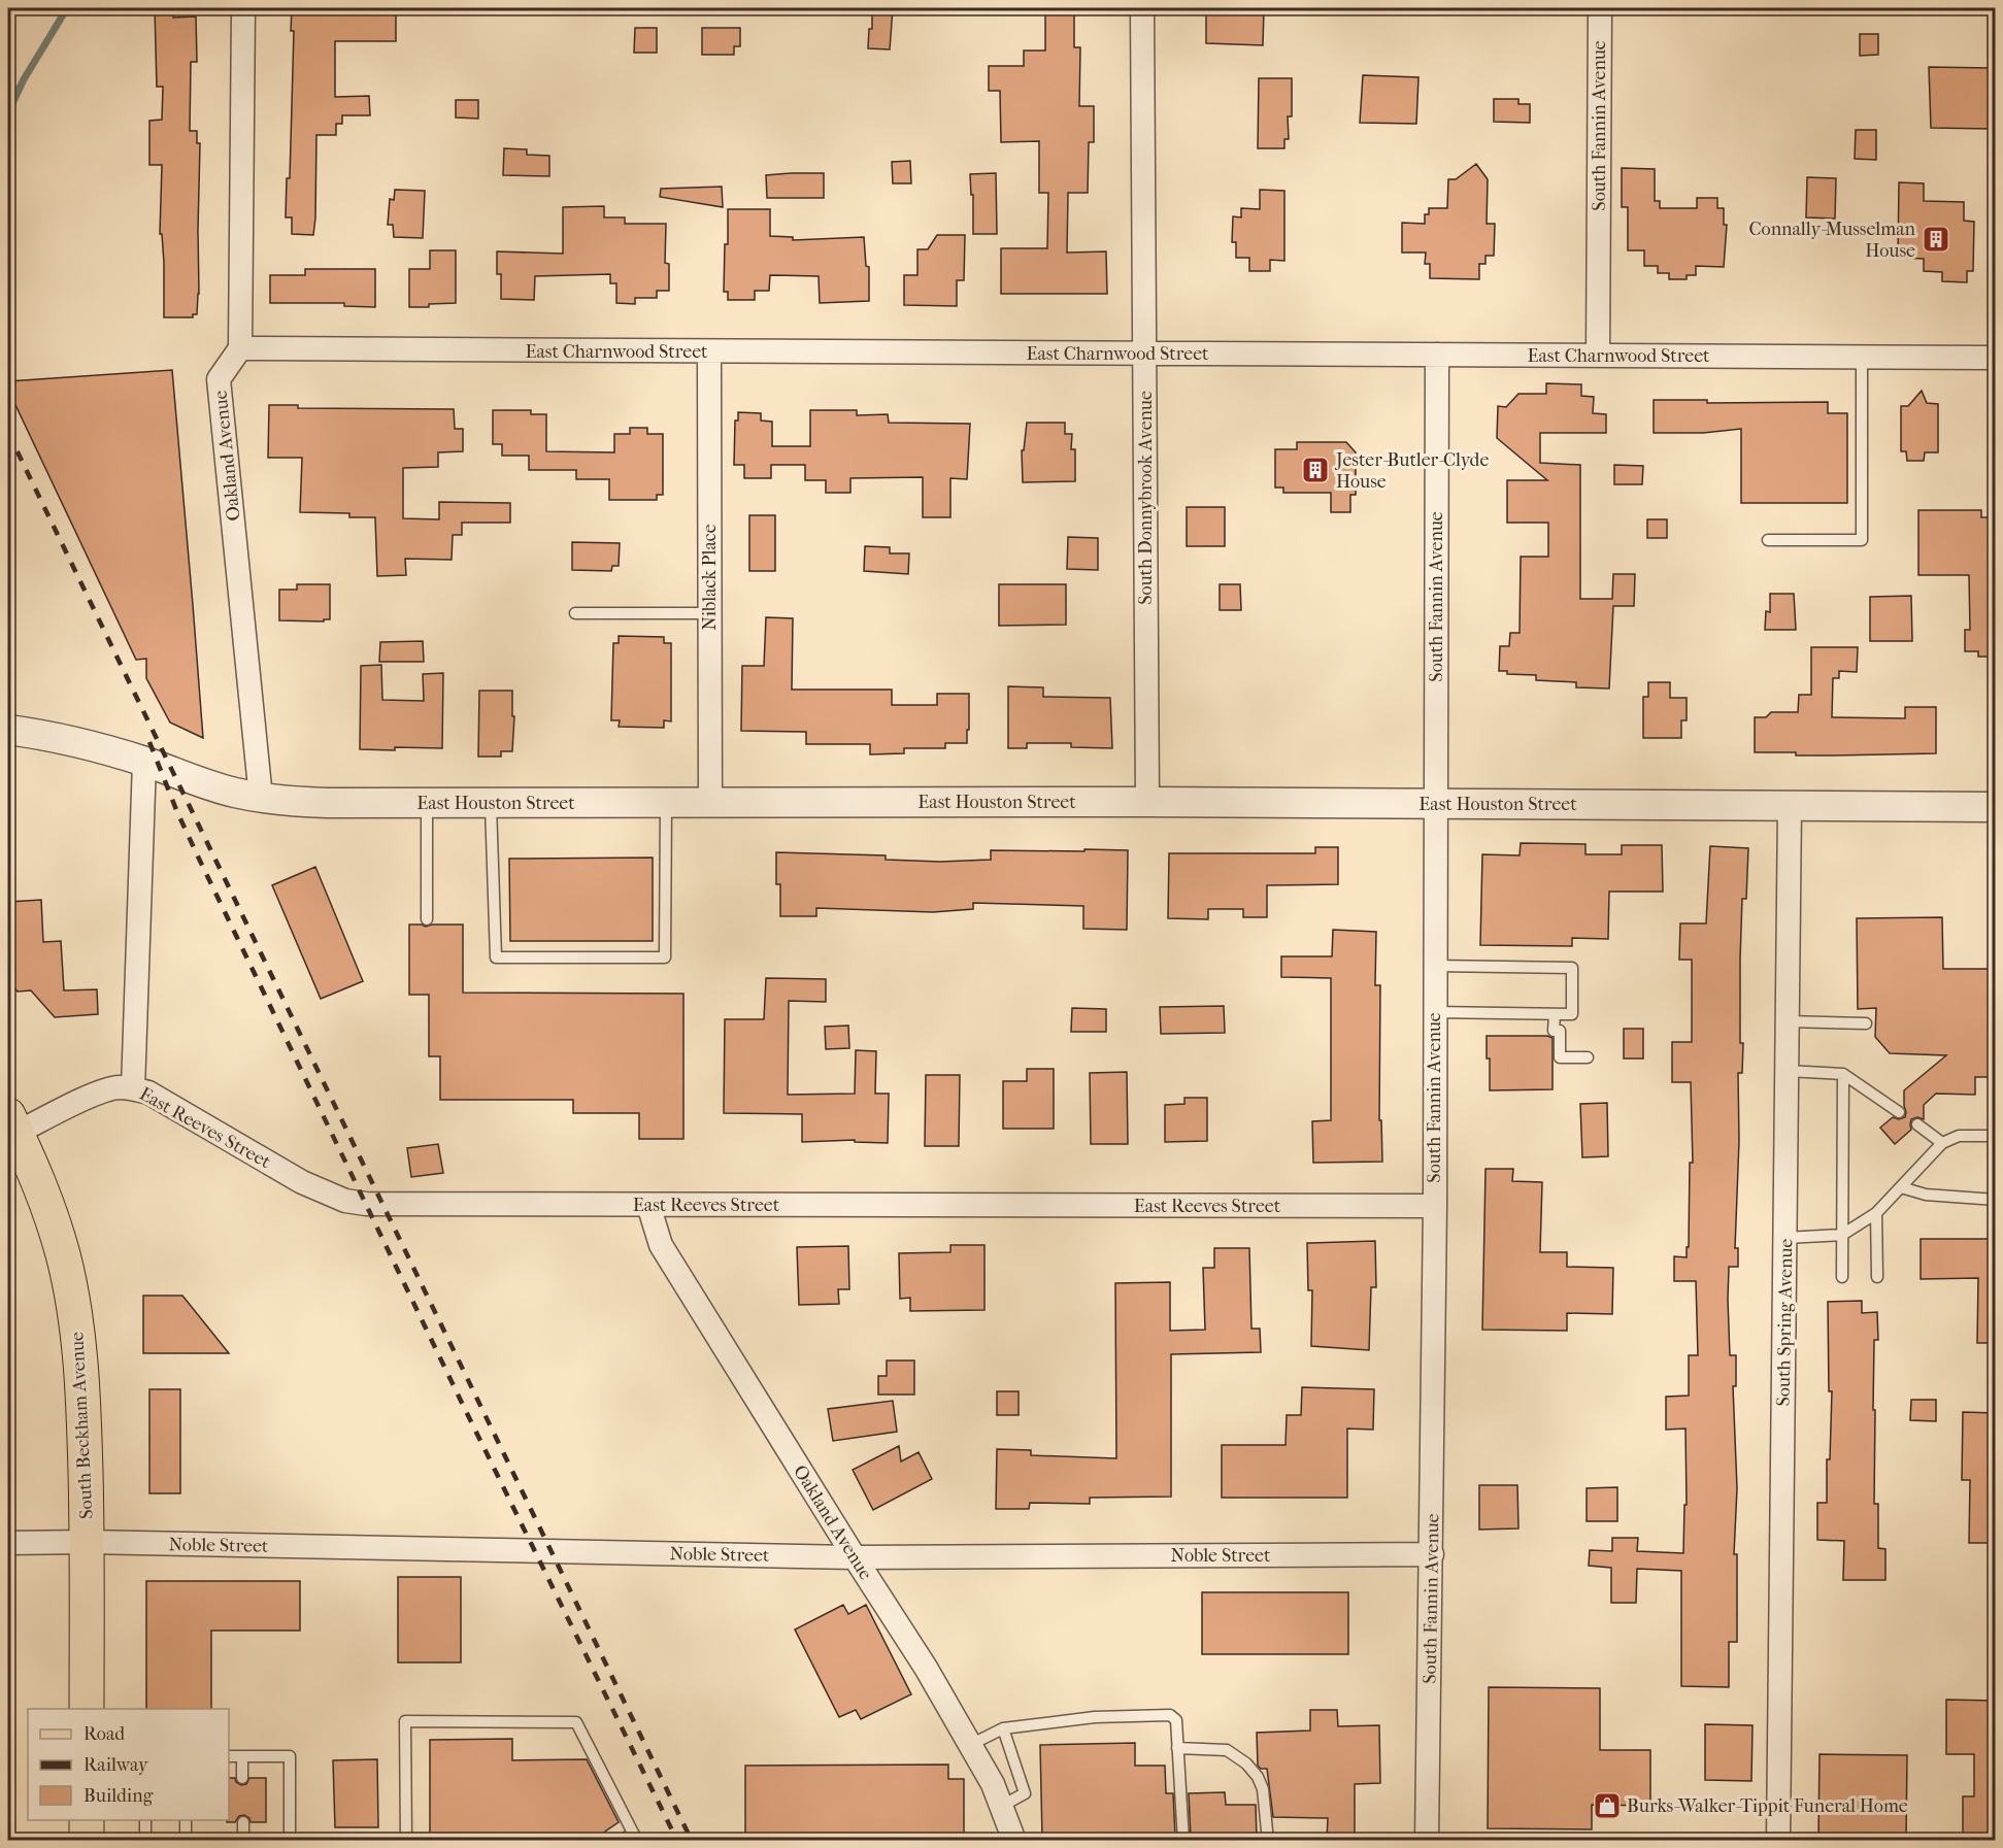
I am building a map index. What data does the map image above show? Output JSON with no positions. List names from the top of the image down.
{
  "streets": {
    "main road": ["South Beckham Avenue"],
    "street": [
      "South Fannin Avenue",
      "East Charnwood Street",
      "Oakland Avenue",
      "South Donnybrook Avenue",
      "Niblack Place",
      "East Houston Street",
      "East Reeves Street",
      "South Spring Avenue",
      "Noble Street"
    ]
  },
  "crossings": [
    ["South Fannin Avenue", "East Charnwood Street"],
    ["South Fannin Avenue", "East Houston Street"],
    ["South Fannin Avenue", "East Reeves Street"],
    ["South Fannin Avenue", "Noble Street"],
    ["East Charnwood Street", "Oakland Avenue"],
    ["East Charnwood Street", "South Donnybrook Avenue"],
    ["East Charnwood Street", "Niblack Place"],
    ["Oakland Avenue", "East Houston Street"],
    ["Oakland Avenue", "East Reeves Street"],
    ["Oakland Avenue", "Noble Street"],
    ["South Donnybrook Avenue", "East Houston Street"],
    ["Niblack Place", "East Houston Street"],
    ["East Houston Street", "South Spring Avenue"],
    ["East Reeves Street", "South Beckham Avenue"],
    ["South Beckham Avenue", "Noble Street"]
  ],
  "places": {
    "building": ["Connally-Musselman House", "Jester-Butler-Clyde House"],
    "shop": ["Burks-Walker-Tippit Funeral Home"]
  },
  "legend": ["Road", "Railway", "Building"]
}
